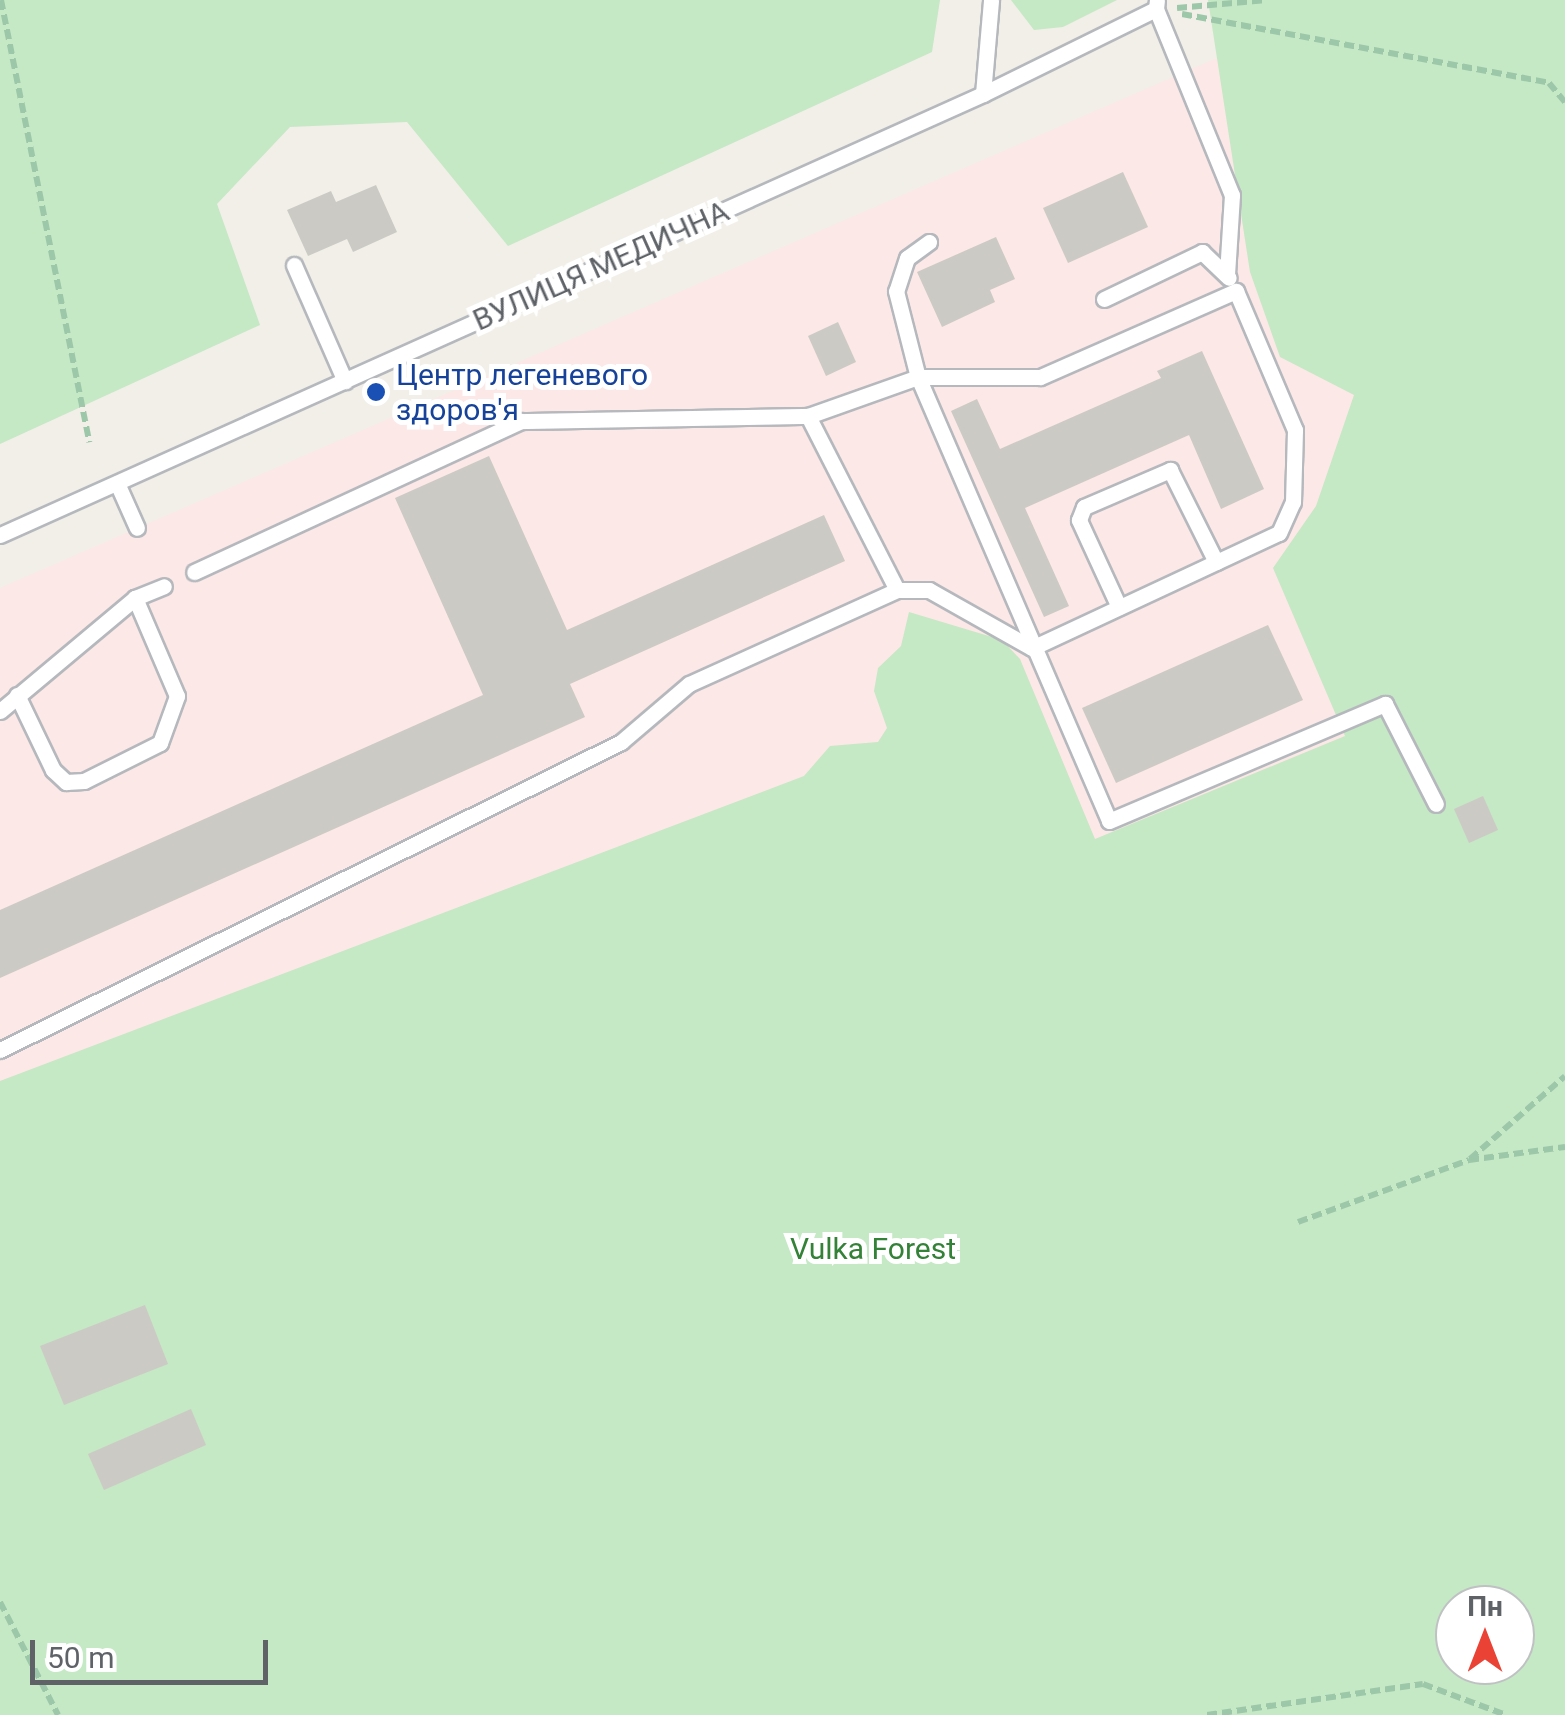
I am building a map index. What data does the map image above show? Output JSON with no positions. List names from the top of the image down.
{
  "streets": {
    "lane": ["ВУЛИЦЯ МЕДИЧНА"]
  },
  "parks": ["Vulka Forest"],
  "places": ["Центр легеневого здоров'я"],
  "scale_bar": "50 m",
  "north": "top"
}
